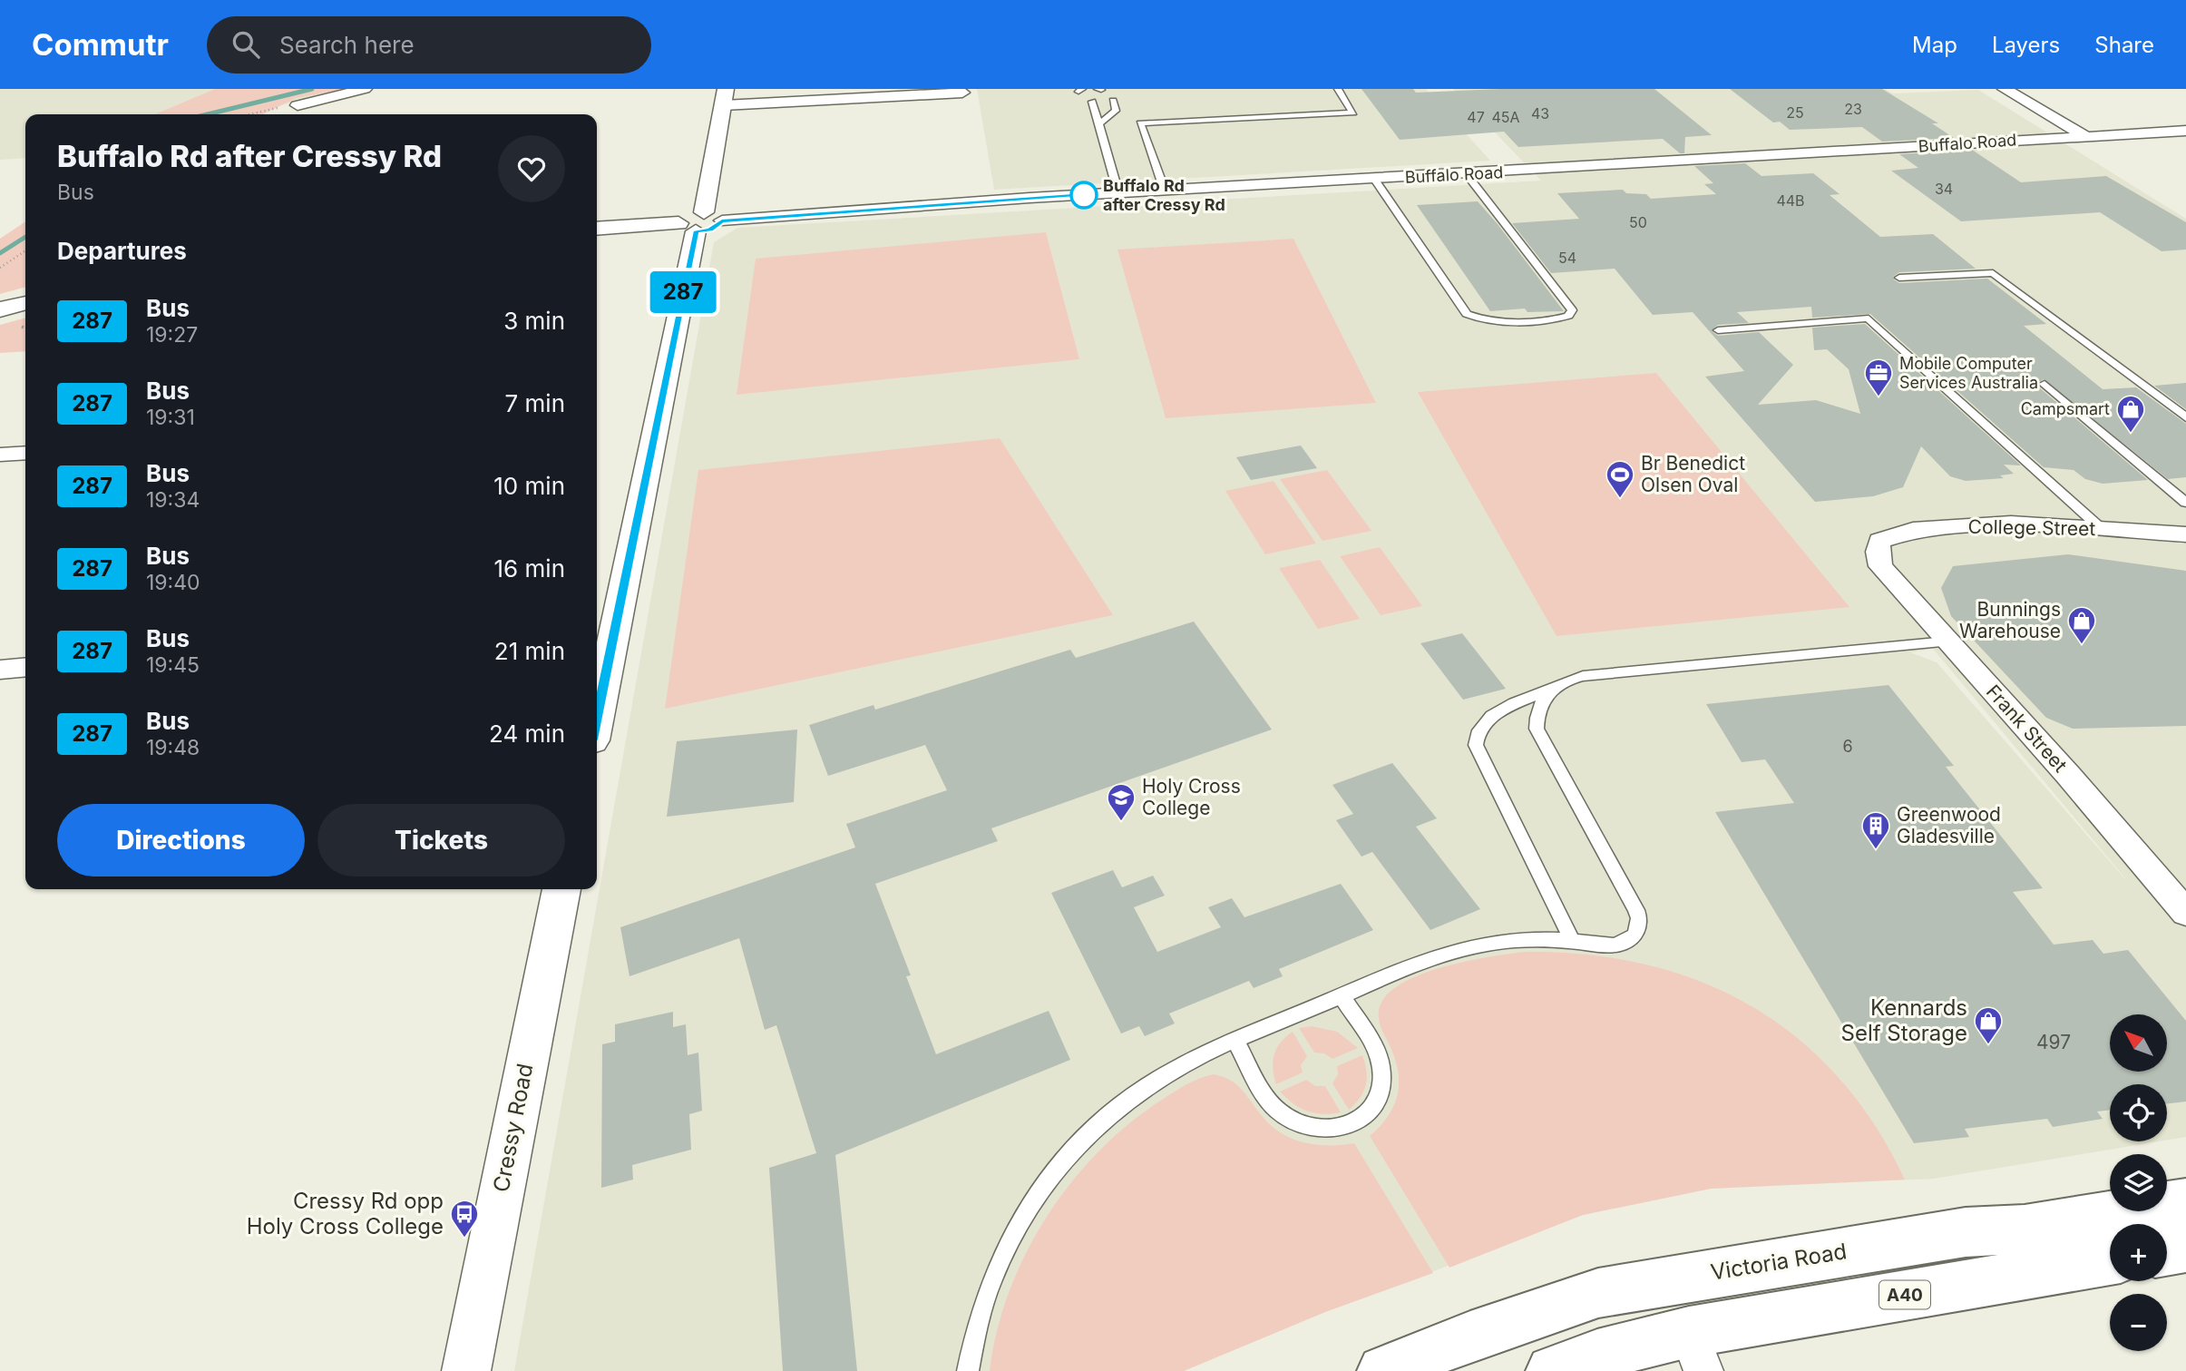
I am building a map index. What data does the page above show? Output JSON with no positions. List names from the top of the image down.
{
  "streets": {
    "highway": ["Victoria Road", "A40"],
    "street": [
      "Buffalo Road",
      "College Street",
      "Frank Street",
      "Cressy Road"
    ]
  },
  "crossings": [
    ["College Street", "Frank Street"]
  ],
  "places": {
    "other": ["Buffalo Rd after Cressy Rd"],
    "office": ["Mobile Computer Services Australia"],
    "shop": ["Campsmart", "Bunnings Warehouse", "Kennards Self Storage"],
    "sports": ["Br Benedict Olsen Oval"],
    "school or university": ["Holy Cross College"],
    "building": ["Greenwood Gladesville"],
    "bus stop": ["Cressy Rd opp Holy Cross College"]
  },
  "lines": ["bus line 287"],
  "house_numbers": [
    "23",
    "25",
    "43",
    "47",
    "45A",
    "34",
    "44B",
    "50",
    "54",
    "6",
    "497"
  ],
  "north": "top left",
  "page": {
    "header": "Commutr",
    "search": "Search here",
    "nav": ["Map", "Layers", "Share"],
    "on_map": "287",
    "heading": [
      ["Buffalo Rd after Cressy Rd", "Bus"],
      "Departures"
    ],
    "list": [
      {
        "mark": "287",
        "name": "Bus",
        "note": "19:27",
        "value": "3 min"
      },
      {
        "mark": "287",
        "name": "Bus",
        "note": "19:31",
        "value": "7 min"
      },
      {
        "mark": "287",
        "name": "Bus",
        "note": "19:34",
        "value": "10 min"
      },
      {
        "mark": "287",
        "name": "Bus",
        "note": "19:40",
        "value": "16 min"
      },
      {
        "mark": "287",
        "name": "Bus",
        "note": "19:45",
        "value": "21 min"
      },
      {
        "mark": "287",
        "name": "Bus",
        "note": "19:48",
        "value": "24 min"
      }
    ],
    "buttons": ["Directions", "Tickets"],
    "map_buttons": ["+", "−"]
  }
}
